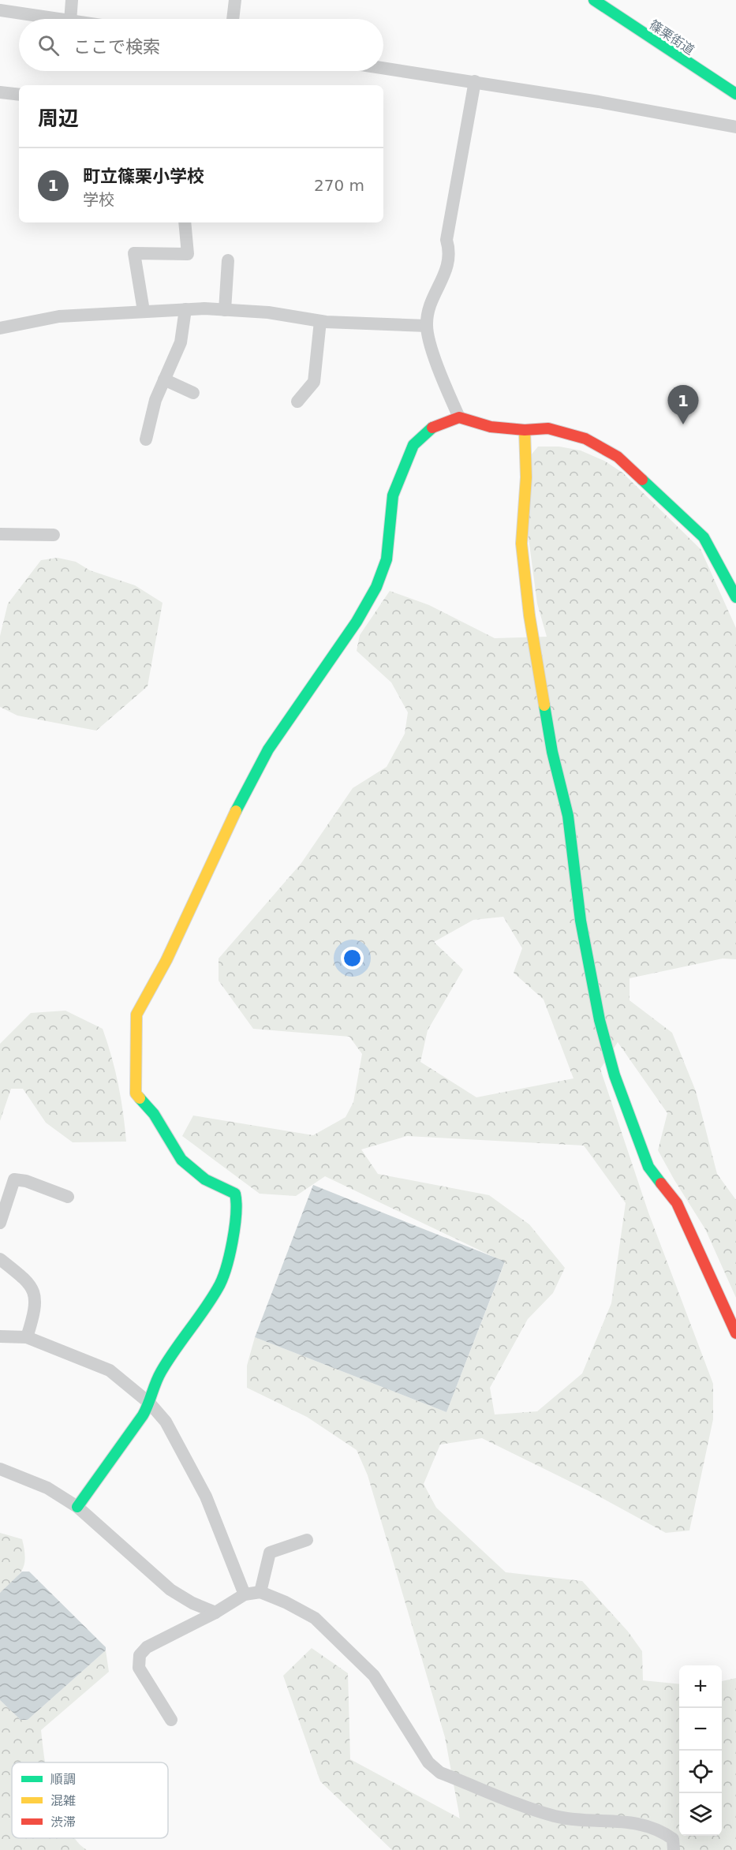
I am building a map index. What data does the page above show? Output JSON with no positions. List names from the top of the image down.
{
  "streets": {
    "street": ["篠栗街道"]
  },
  "legend": ["順調", "混雑", "渋滞"],
  "page": {
    "search": "ここで検索",
    "heading": "周辺",
    "list": [
      {
        "mark": "1",
        "name": "町立篠栗小学校",
        "note": "学校",
        "value": "270 m"
      }
    ],
    "pins": "1",
    "map_buttons": ["+", "−"]
  }
}
